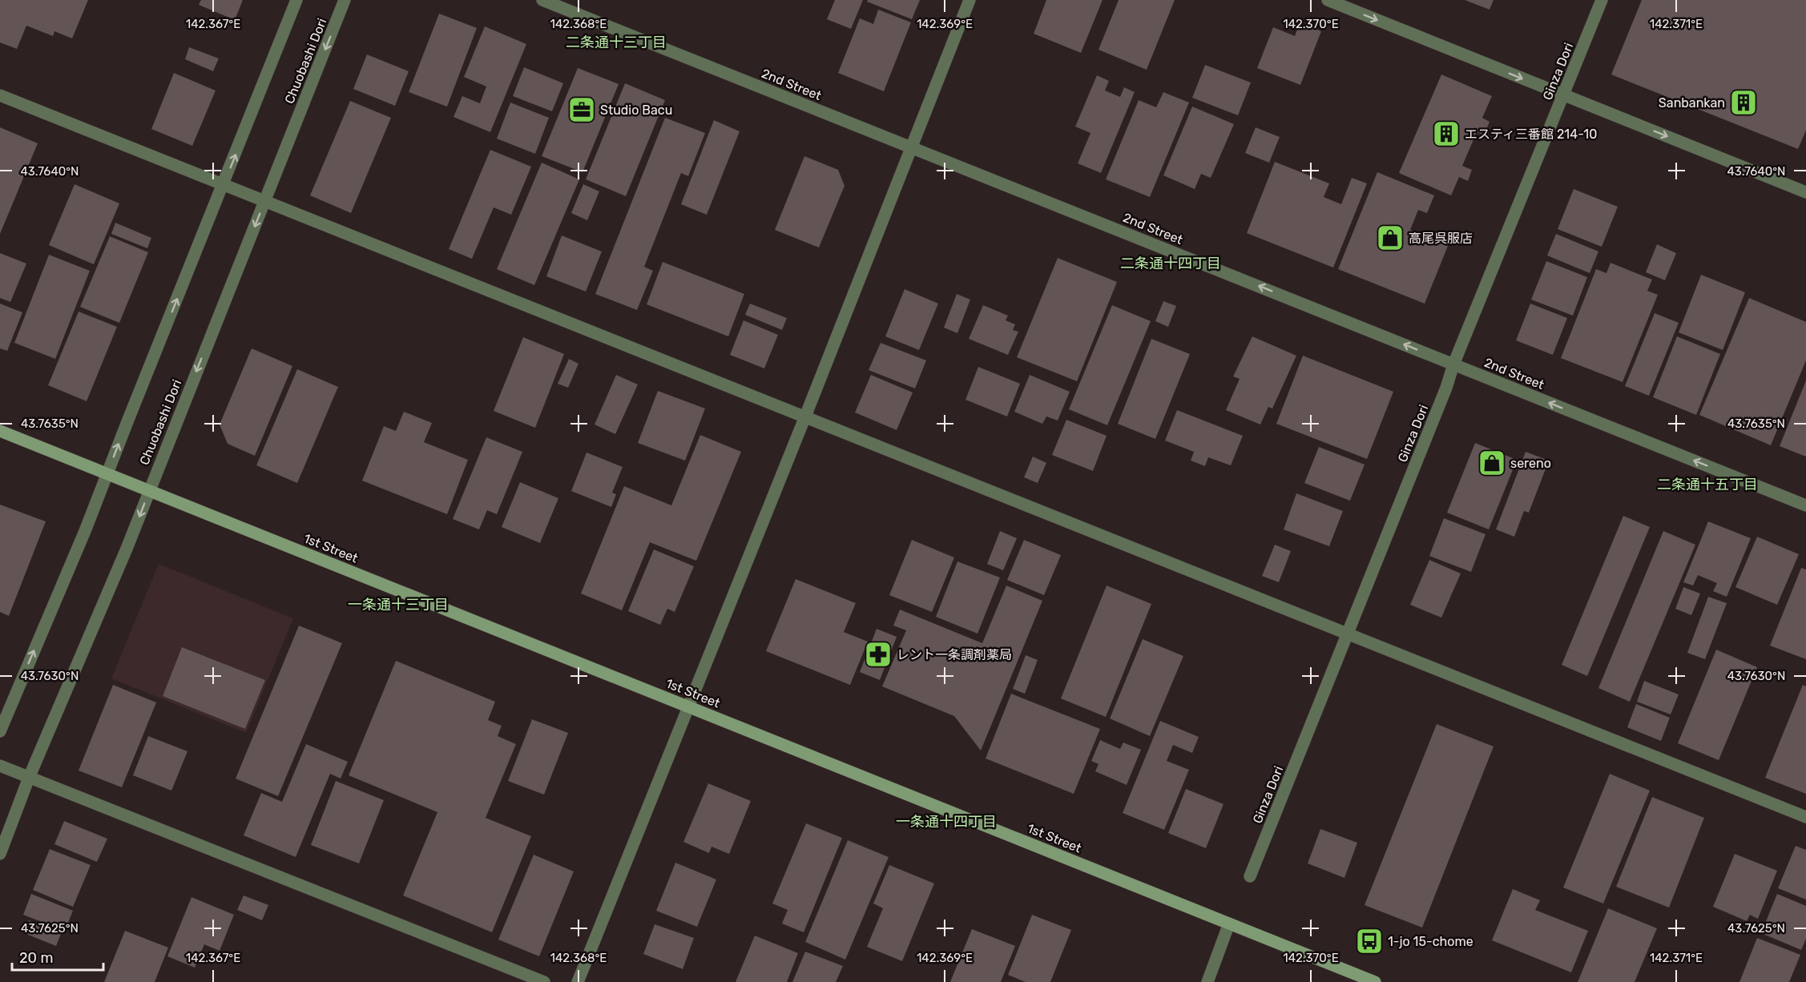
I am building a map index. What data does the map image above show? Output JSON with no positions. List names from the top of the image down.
{
  "streets": {
    "main road": ["1st Street"],
    "street": ["Chuobashi Dori", "Ginza Dori", "2nd Street"]
  },
  "crossings": [
    ["Chuobashi Dori", "1st Street"],
    ["Ginza Dori", "2nd Street"]
  ],
  "one_way": ["2nd Street"],
  "districts": [
    "二条通十三丁目",
    "二条通十四丁目",
    "二条通十五丁目",
    "一条通十三丁目",
    "一条通十四丁目"
  ],
  "places": {
    "building": ["Sanbankan", "エスティ三番館 214-10"],
    "office": ["Studio Bacu"],
    "shop": ["高尾呉服店", "sereno"],
    "pharmacy": ["レント一条調剤薬局"],
    "bus stop": ["1-jo 15-chome"]
  },
  "scale_bar": "20 m",
  "coordinates": [
    "142.367°E",
    "142.368°E",
    "142.369°E",
    "142.370°E",
    "142.371°E",
    "43.7640°N",
    "43.7635°N",
    "43.7630°N",
    "43.7625°N"
  ]
}
